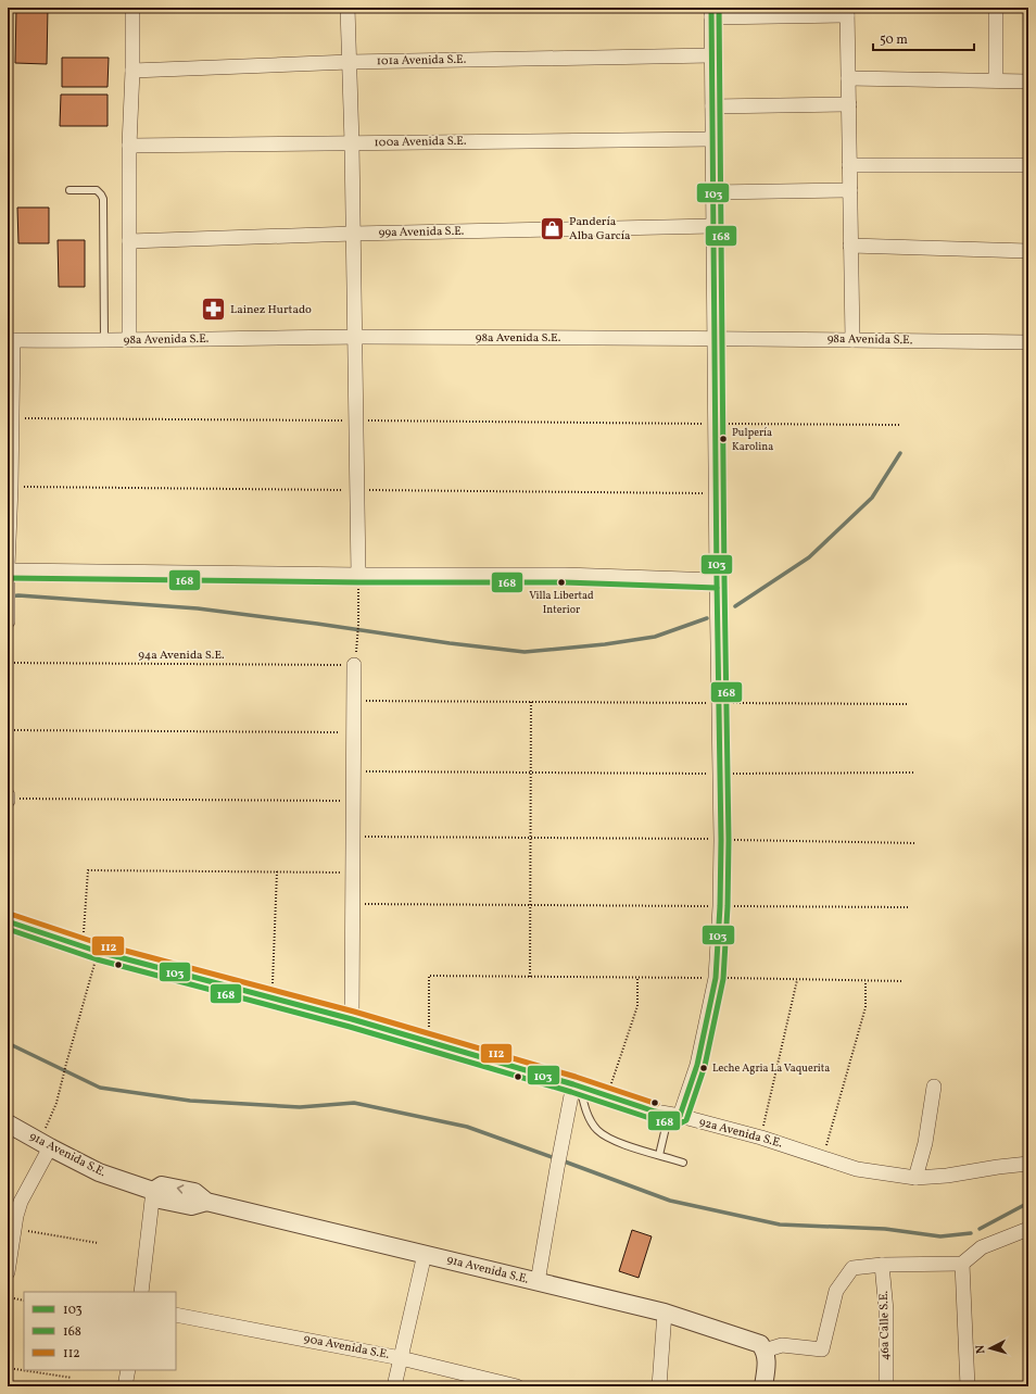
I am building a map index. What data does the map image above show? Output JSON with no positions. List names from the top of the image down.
{
  "streets": {
    "street": [
      "101a Avenida S.E.",
      "100a Avenida S.E.",
      "99a Avenida S.E.",
      "98a Avenida S.E.",
      "92a Avenida S.E.",
      "91a Avenida S.E.",
      "46a Calle S.E.",
      "90a Avenida S.E."
    ],
    "path": ["94a Avenida S.E."]
  },
  "places": {
    "shop": ["Pandería Alba García"],
    "pharmacy": ["Lainez Hurtado"],
    "other": ["Pulpería Karolina", "Villa Libertad Interior", "Leche Agria La Vaquerita"]
  },
  "lines": ["transit line 103", "transit line 168", "transit line 112"],
  "legend": ["103", "168", "112"],
  "scale_bar": "50 m",
  "north": "left"
}
